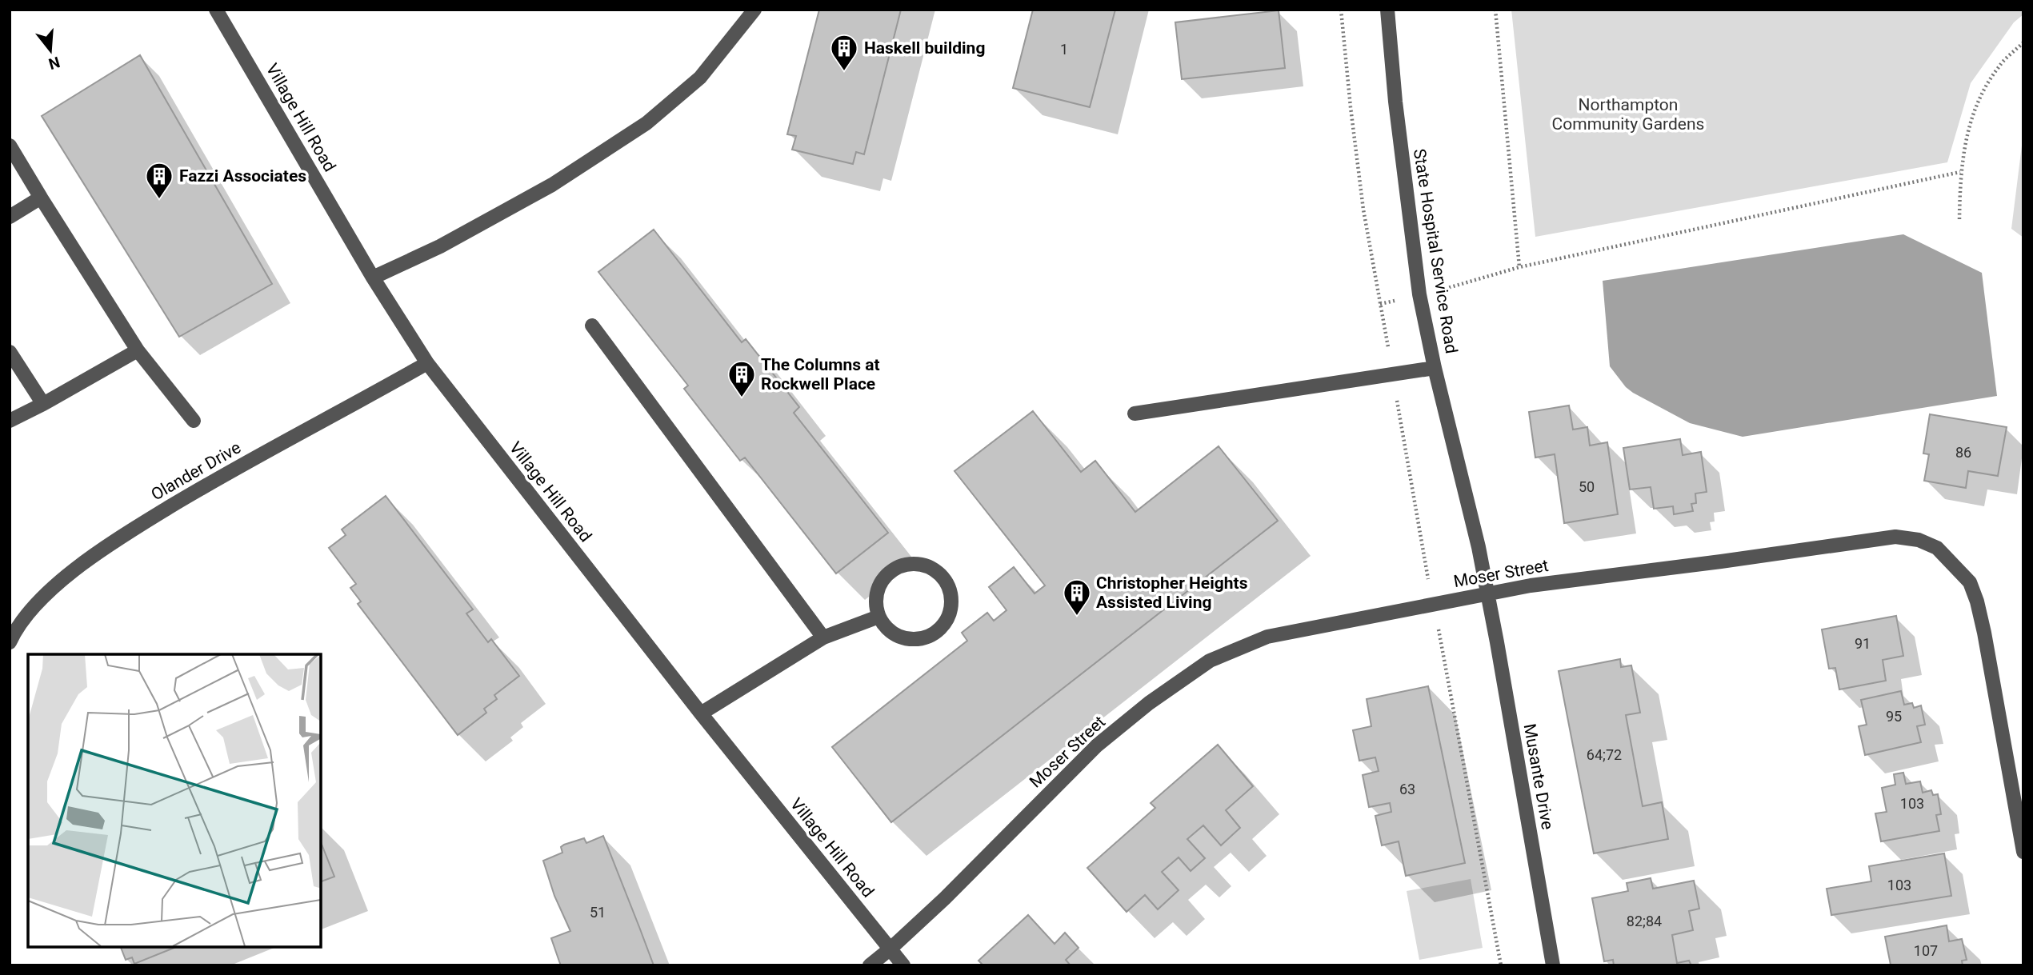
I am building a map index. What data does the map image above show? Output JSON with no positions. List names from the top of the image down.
{
  "streets": {
    "street": [
      "Village Hill Road",
      "State Hospital Service Road",
      "Olander Drive",
      "Moser Street",
      "Musante Drive"
    ]
  },
  "crossings": [
    ["Village Hill Road", "Olander Drive"],
    ["Village Hill Road", "Moser Street"],
    ["State Hospital Service Road", "Moser Street"],
    ["State Hospital Service Road", "Musante Drive"],
    ["Moser Street", "Musante Drive"]
  ],
  "parks": ["Northampton Community Gardens"],
  "places": {
    "building": [
      "Haskell building",
      "Fazzi Associates",
      "The Columns at Rockwell Place",
      "Christopher Heights Assisted Living"
    ]
  },
  "house_numbers": [
    "1",
    "86",
    "50",
    "91",
    "95",
    "64;72",
    "63",
    "103",
    "103",
    "51",
    "82;84",
    "107"
  ],
  "north": "bottom"
}
